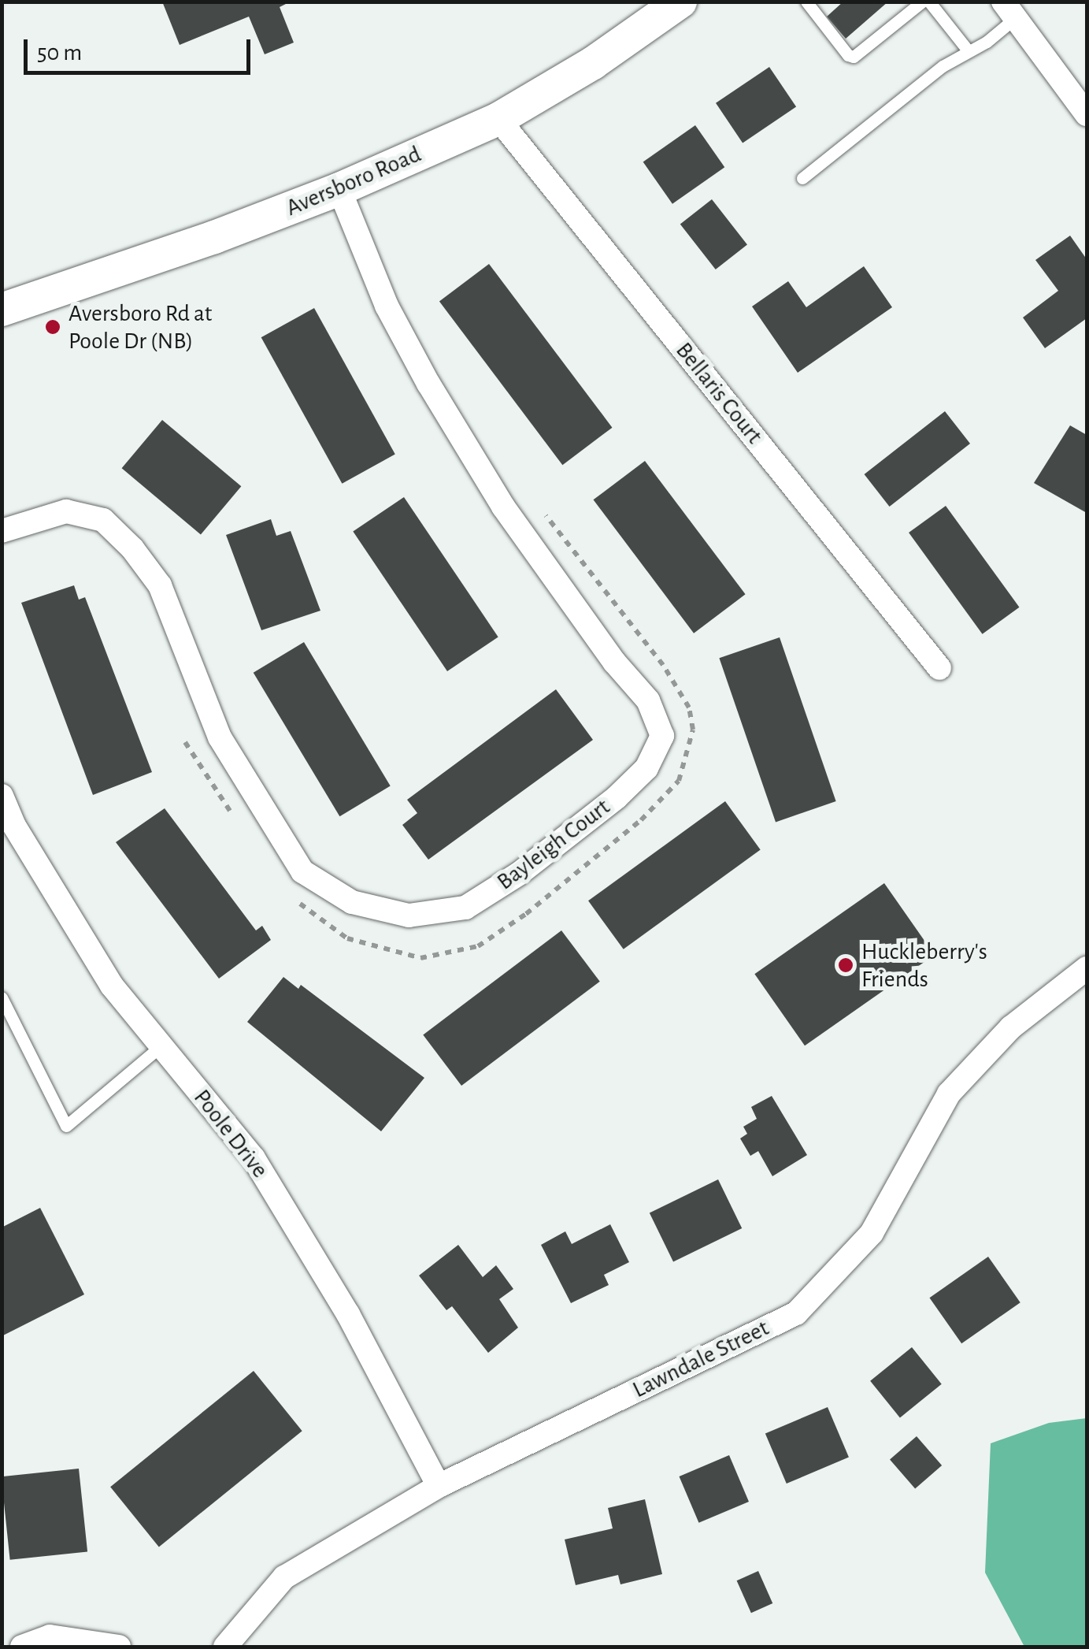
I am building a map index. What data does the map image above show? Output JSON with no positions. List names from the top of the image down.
{
  "streets": {
    "street": [
      "Aversboro Road",
      "Bellaris Court",
      "Bayleigh Court",
      "Poole Drive",
      "Lawndale Street"
    ]
  },
  "crossings": [
    ["Aversboro Road", "Bellaris Court"],
    ["Aversboro Road", "Bayleigh Court"],
    ["Poole Drive", "Lawndale Street"]
  ],
  "places": ["Aversboro Rd at Poole Dr (NB)", "Huckleberry's Friends"],
  "scale_bar": "50 m"
}
